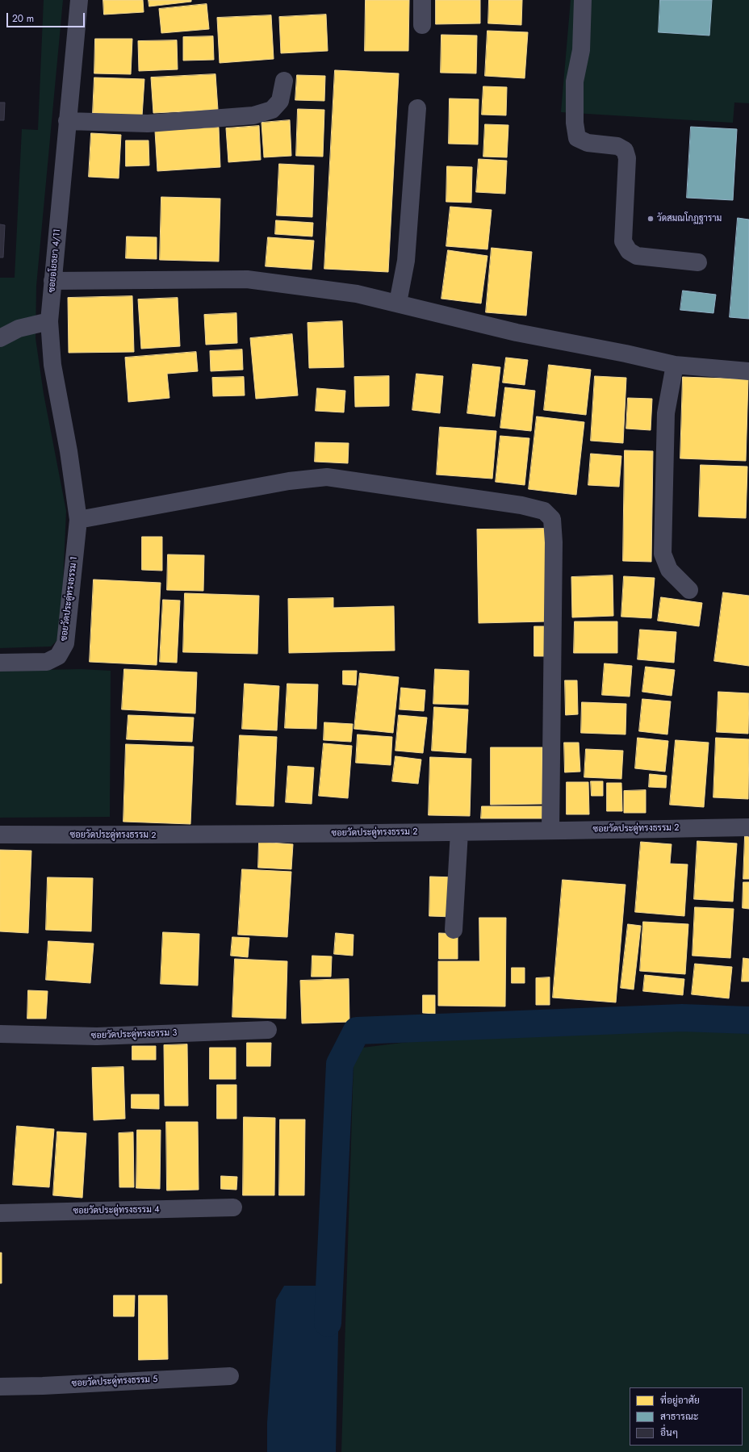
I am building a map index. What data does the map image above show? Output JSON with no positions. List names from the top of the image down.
{
  "streets": {
    "street": [
      "ซอยอโยธยา 4/11",
      "ซอยวัดประดู่ทรงธรรม 1",
      "ซอยวัดประดู่ทรงธรรม 2",
      "ซอยวัดประดู่ทรงธรรม 3",
      "ซอยวัดประดู่ทรงธรรม 4",
      "ซอยวัดประดู่ทรงธรรม 5"
    ]
  },
  "crossings": [
    ["ซอยอโยธยา 4/11", "ซอยวัดประดู่ทรงธรรม 1"]
  ],
  "places": ["วัดสมณโกฏฐาราม"],
  "legend": ["ที่อยู่อาศัย", "สาธารณะ", "อื่นๆ"],
  "scale_bar": "20 m"
}
